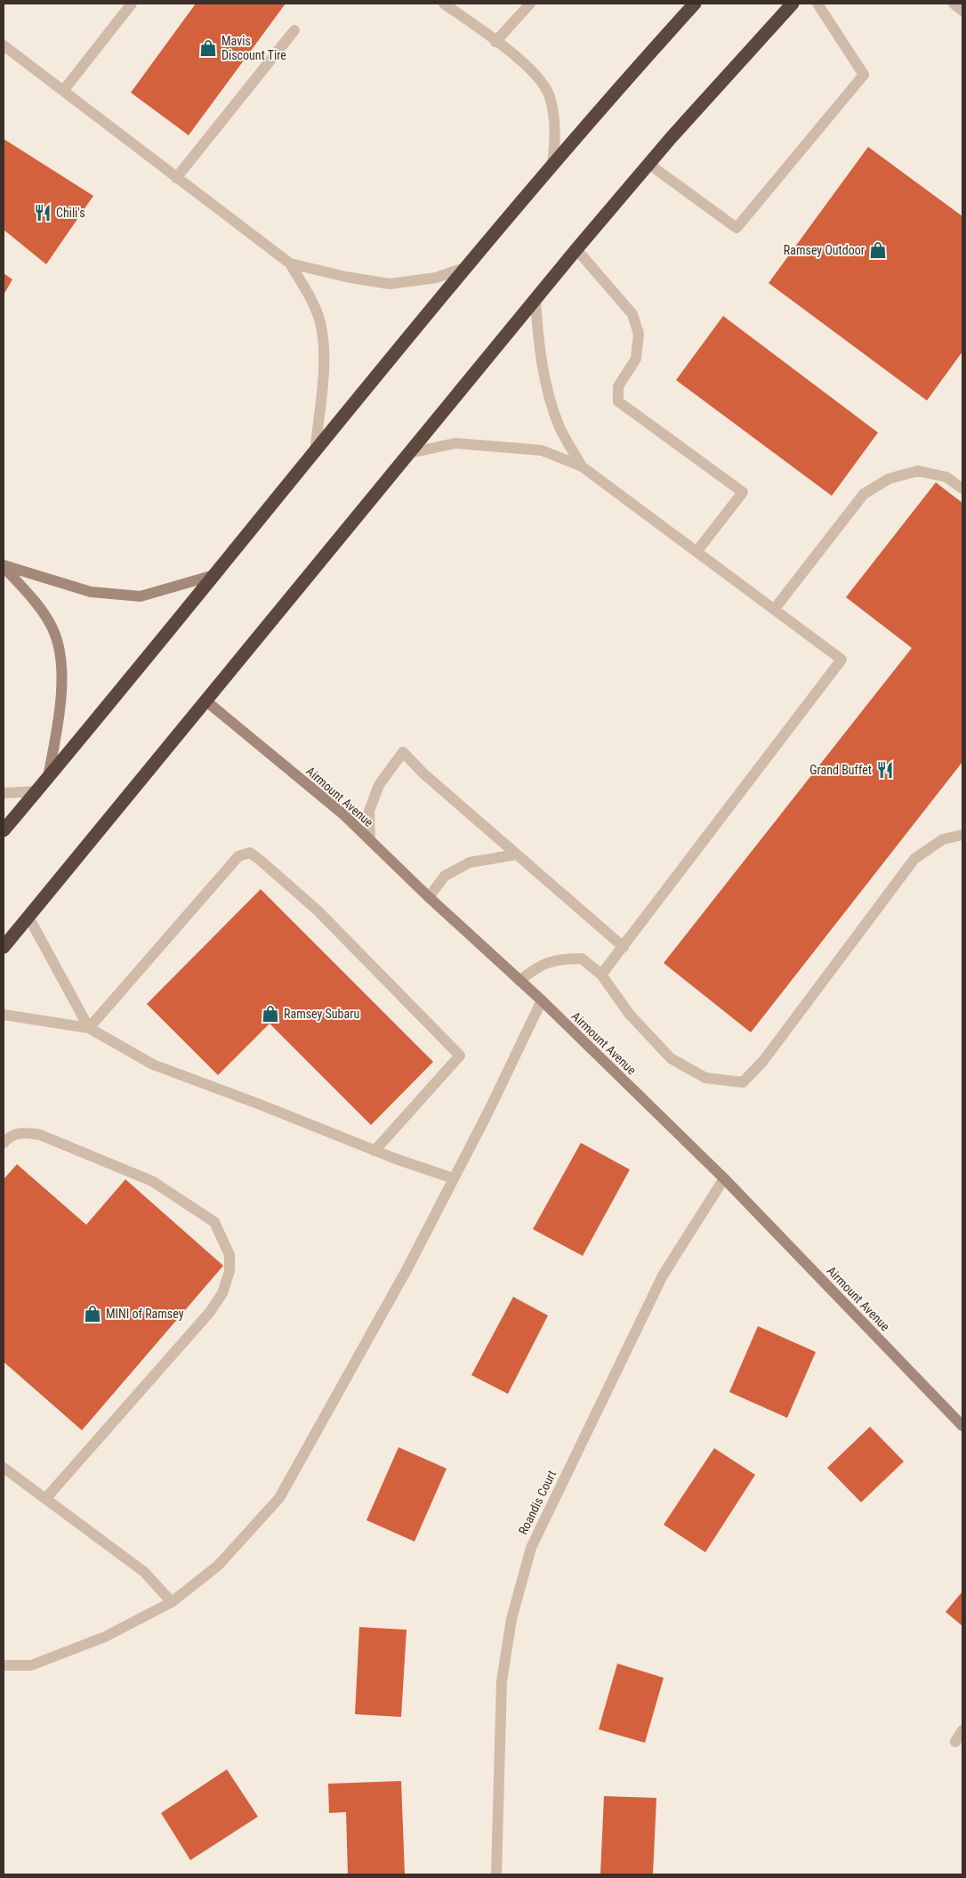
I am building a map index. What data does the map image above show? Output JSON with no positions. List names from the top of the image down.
{
  "streets": {
    "street": ["Airmount Avenue", "Roandis Court"]
  },
  "crossings": [
    ["Airmount Avenue", "Roandis Court"]
  ],
  "places": {
    "shop": [
      "Mavis Discount Tire",
      "Ramsey Outdoor",
      "Ramsey Subaru",
      "MINI of Ramsey"
    ],
    "restaurant": ["Chili's", "Grand Buffet"]
  }
}
